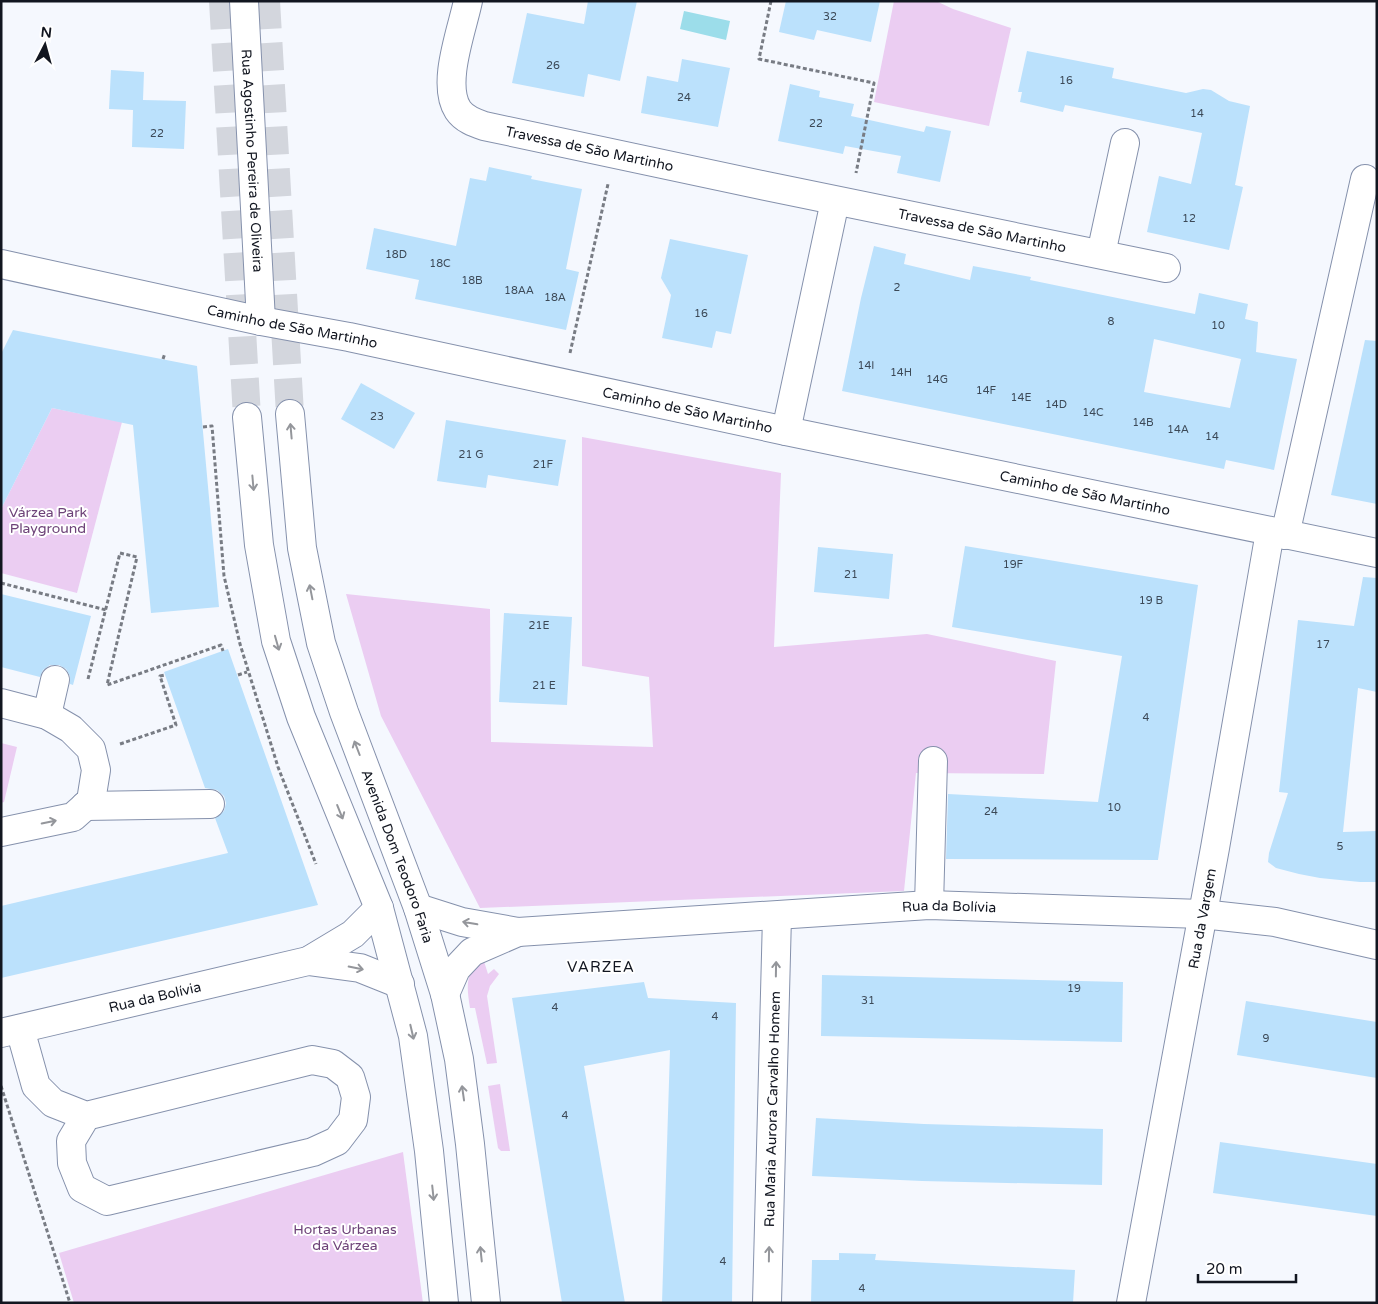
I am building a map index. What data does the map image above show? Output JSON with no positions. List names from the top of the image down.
{
  "streets": {
    "street": [
      "Travessa de São Martinho",
      "Rua Agostinho Pereira de Oliveira",
      "Caminho de São Martinho",
      "Avenida Dom Teodoro Faria",
      "Rua da Bolívia",
      "Rua da Vargem",
      "Rua Maria Aurora Carvalho Homem"
    ]
  },
  "crossings": [
    ["Rua Agostinho Pereira de Oliveira", "Caminho de São Martinho"],
    ["Caminho de São Martinho", "Rua da Vargem"],
    ["Avenida Dom Teodoro Faria", "Rua da Bolívia"],
    ["Rua da Bolívia", "Rua da Vargem"],
    ["Rua da Bolívia", "Rua Maria Aurora Carvalho Homem"]
  ],
  "one_way": ["Rua Maria Aurora Carvalho Homem"],
  "districts": ["VARZEA"],
  "parks": ["Várzea Park Playground", "Hortas Urbanas da Várzea"],
  "house_numbers": [
    "32",
    "26",
    "16",
    "24",
    "14",
    "22",
    "22",
    "12",
    "18D",
    "18C",
    "18B",
    "2",
    "18AA",
    "18A",
    "16",
    "8",
    "10",
    "14I",
    "14H",
    "14G",
    "14F",
    "14E",
    "14D",
    "14C",
    "23",
    "14B",
    "14A",
    "14",
    "21 G",
    "21F",
    "19F",
    "21",
    "19 B",
    "21E",
    "17",
    "21 E",
    "4",
    "10",
    "24",
    "5",
    "19",
    "31",
    "4",
    "4",
    "9",
    "4",
    "4",
    "4"
  ],
  "scale_bar": "20 m",
  "north": "top"
}
